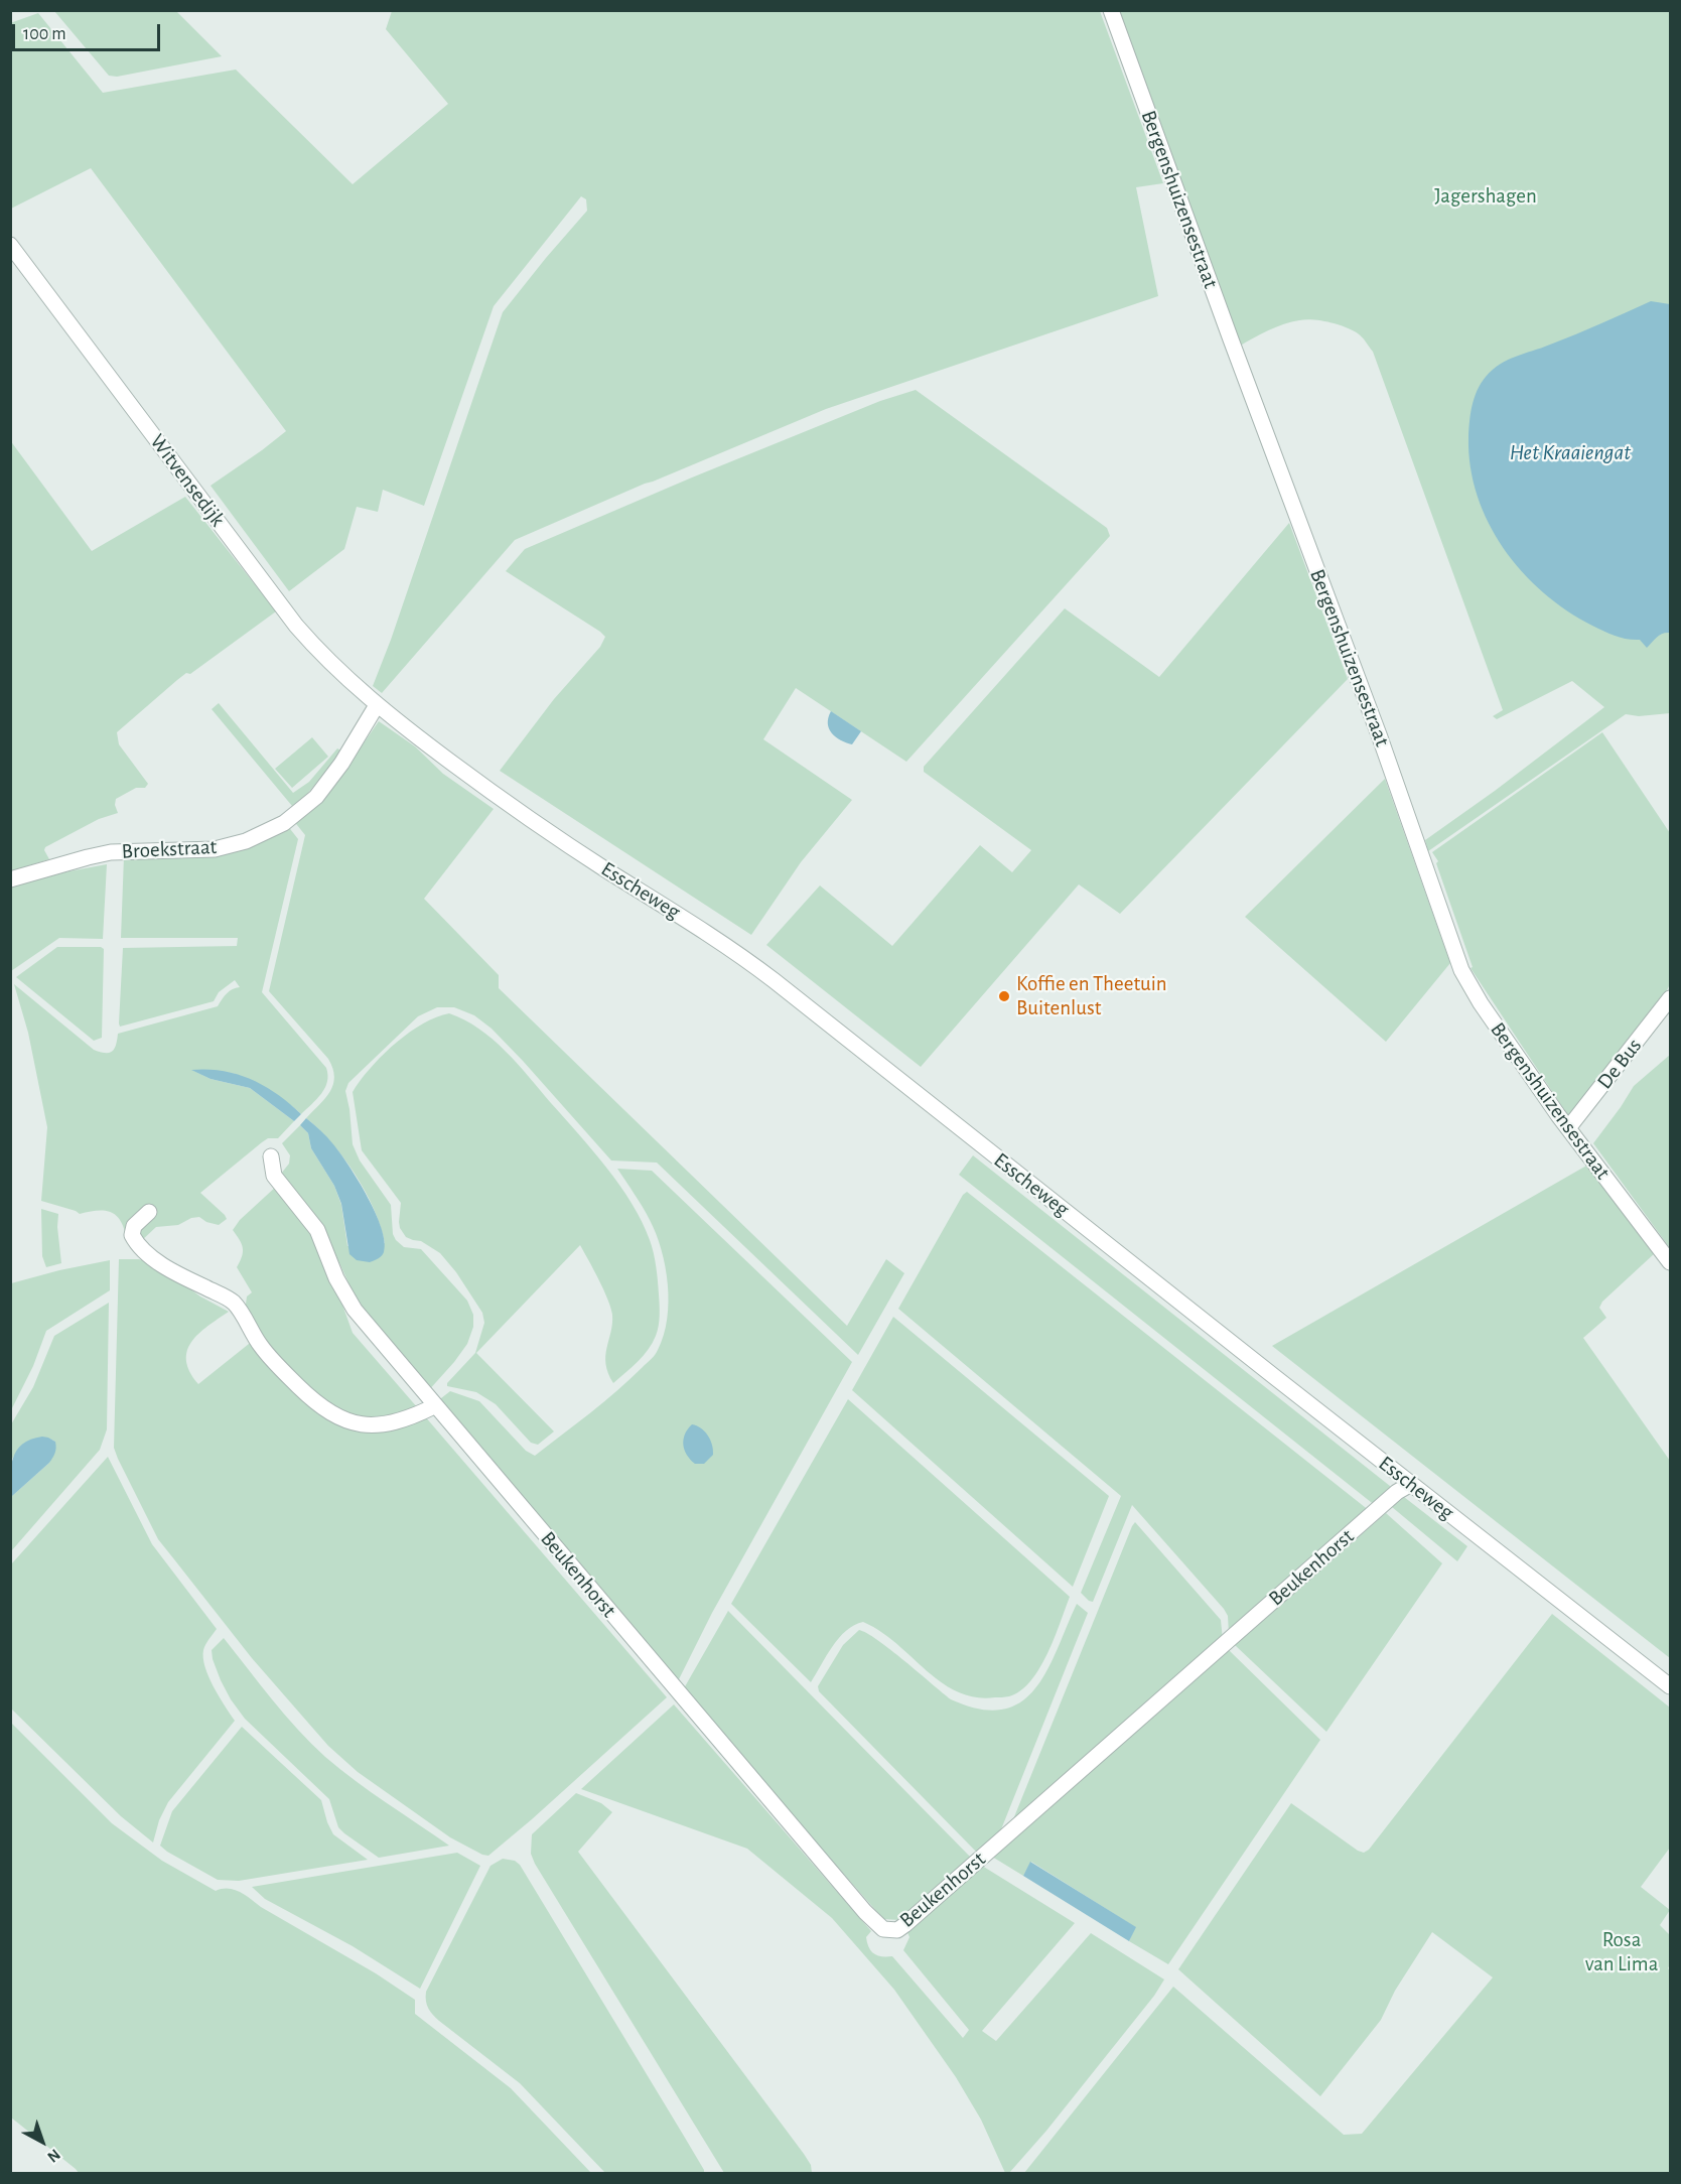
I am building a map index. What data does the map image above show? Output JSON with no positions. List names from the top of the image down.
{
  "streets": {
    "street": [
      "Bergenshuizensestraat",
      "Witvensedijk",
      "Broekstraat",
      "Esscheweg",
      "De Bus",
      "Beukenhorst"
    ]
  },
  "crossings": [
    ["Bergenshuizensestraat", "De Bus"],
    ["Witvensedijk", "Broekstraat"],
    ["Witvensedijk", "Esscheweg"],
    ["Broekstraat", "Esscheweg"],
    ["Esscheweg", "Beukenhorst"]
  ],
  "water": ["Het Kraaiengat"],
  "parks": ["Jagershagen", "Rosa van Lima"],
  "places": ["Koffie en Theetuin Buitenlust"],
  "scale_bar": "100 m",
  "north": "bottom right"
}
